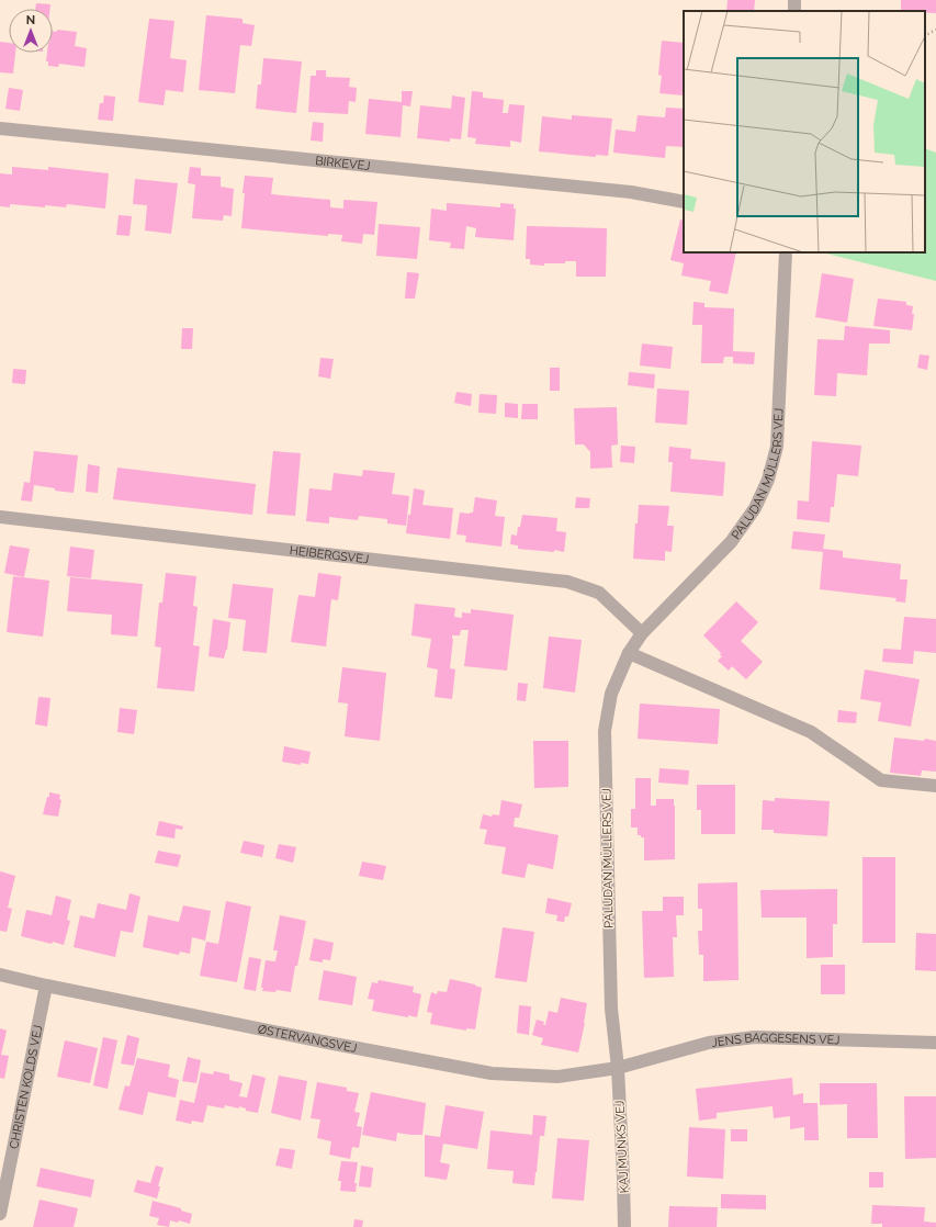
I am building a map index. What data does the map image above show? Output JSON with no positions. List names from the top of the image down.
{
  "streets": {
    "street": [
      "BIRKEVEJ",
      "PALUDAN MÜLLERS VEJ",
      "HEIBERGSVEJ",
      "ØSTERVANGSVEJ",
      "JENS BAGGESENS VEJ",
      "CHRISTEN KOLDS VEJ",
      "KAJ MUNKS VEJ"
    ]
  },
  "crossings": [
    ["PALUDAN MÜLLERS VEJ", "HEIBERGSVEJ"],
    ["PALUDAN MÜLLERS VEJ", "ØSTERVANGSVEJ"],
    ["PALUDAN MÜLLERS VEJ", "JENS BAGGESENS VEJ"],
    ["PALUDAN MÜLLERS VEJ", "KAJ MUNKS VEJ"],
    ["ØSTERVANGSVEJ", "JENS BAGGESENS VEJ"],
    ["ØSTERVANGSVEJ", "CHRISTEN KOLDS VEJ"],
    ["ØSTERVANGSVEJ", "KAJ MUNKS VEJ"],
    ["JENS BAGGESENS VEJ", "KAJ MUNKS VEJ"]
  ],
  "north": "top"
}
